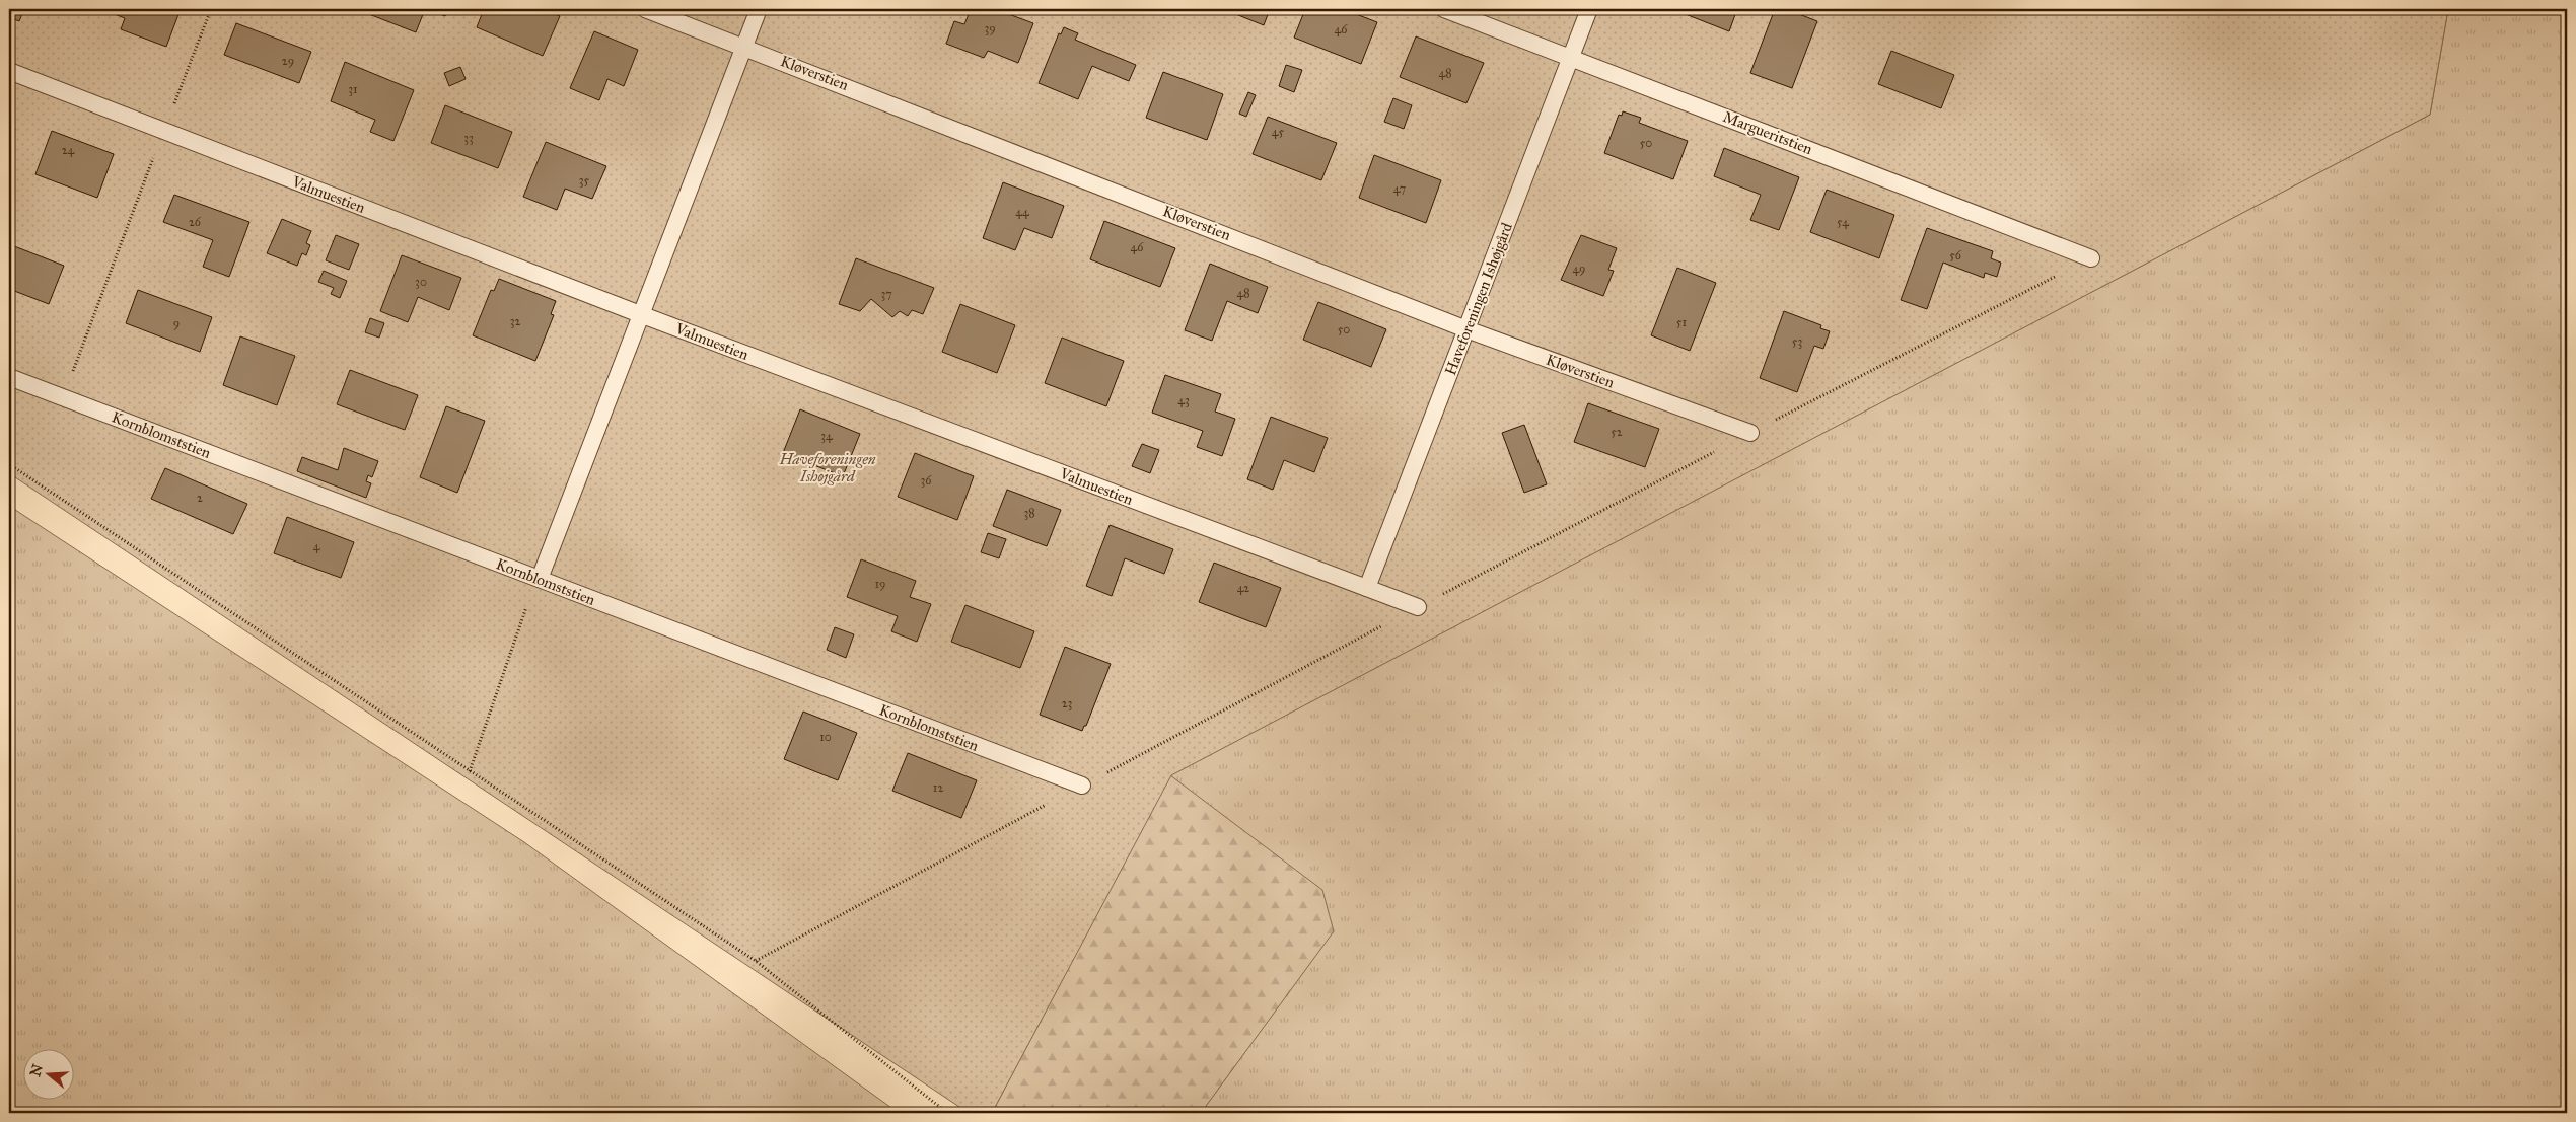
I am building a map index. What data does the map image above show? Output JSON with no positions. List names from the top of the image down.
{
  "streets": {
    "lane": [
      "Kløverstien",
      "Margueritstien",
      "Valmuestien",
      "Haveforeningen Ishøjgård",
      "Kornblomststien"
    ]
  },
  "crossings": [
    ["Kløverstien", "Haveforeningen Ishøjgård"],
    ["Margueritstien", "Haveforeningen Ishøjgård"],
    ["Valmuestien", "Haveforeningen Ishøjgård"]
  ],
  "parks": ["Haveforeningen Ishøjgård"],
  "house_numbers": [
    "39",
    "46",
    "29",
    "48",
    "31",
    "45",
    "33",
    "50",
    "24",
    "35",
    "47",
    "44",
    "26",
    "54",
    "46",
    "56",
    "49",
    "30",
    "48",
    "37",
    "32",
    "51",
    "9",
    "50",
    "53",
    "43",
    "52",
    "34",
    "36",
    "2",
    "38",
    "4",
    "19",
    "42",
    "23",
    "10",
    "12"
  ],
  "north": "left"
}
